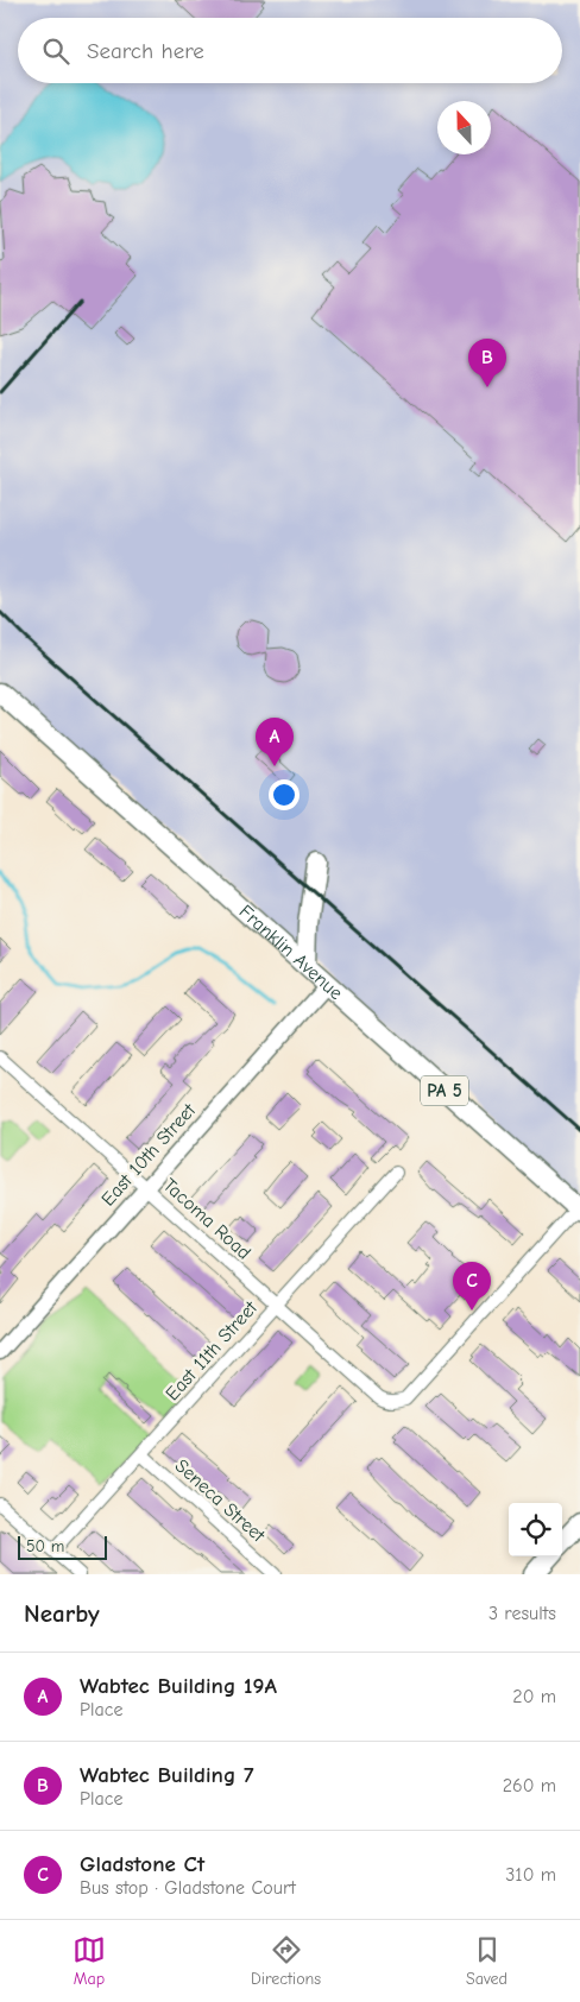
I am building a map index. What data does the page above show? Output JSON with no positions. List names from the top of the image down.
{
  "streets": {
    "main road": ["Franklin Avenue", "PA 5"],
    "street": [
      "East 10th Street",
      "Tacoma Road",
      "East 11th Street",
      "Seneca Street"
    ]
  },
  "crossings": [
    ["Franklin Avenue", "East 10th Street"],
    ["Franklin Avenue", "Tacoma Road"],
    ["East 10th Street", "Tacoma Road"],
    ["Tacoma Road", "East 11th Street"],
    ["East 11th Street", "Seneca Street"]
  ],
  "scale_bar": "50 m",
  "north": "top",
  "page": {
    "search": "Search here",
    "pins": ["B", "A", "C"],
    "scale": "50 m",
    "heading": ["Nearby", "3 results"],
    "list": [
      {
        "mark": "A",
        "name": "Wabtec Building 19A",
        "note": "Place",
        "value": "20 m"
      },
      {
        "mark": "B",
        "name": "Wabtec Building 7",
        "note": "Place",
        "value": "260 m"
      },
      {
        "mark": "C",
        "name": "Gladstone Ct",
        "note": "Bus stop · Gladstone Court",
        "value": "310 m"
      }
    ],
    "nav": ["Map", "Directions", "Saved"]
  }
}
